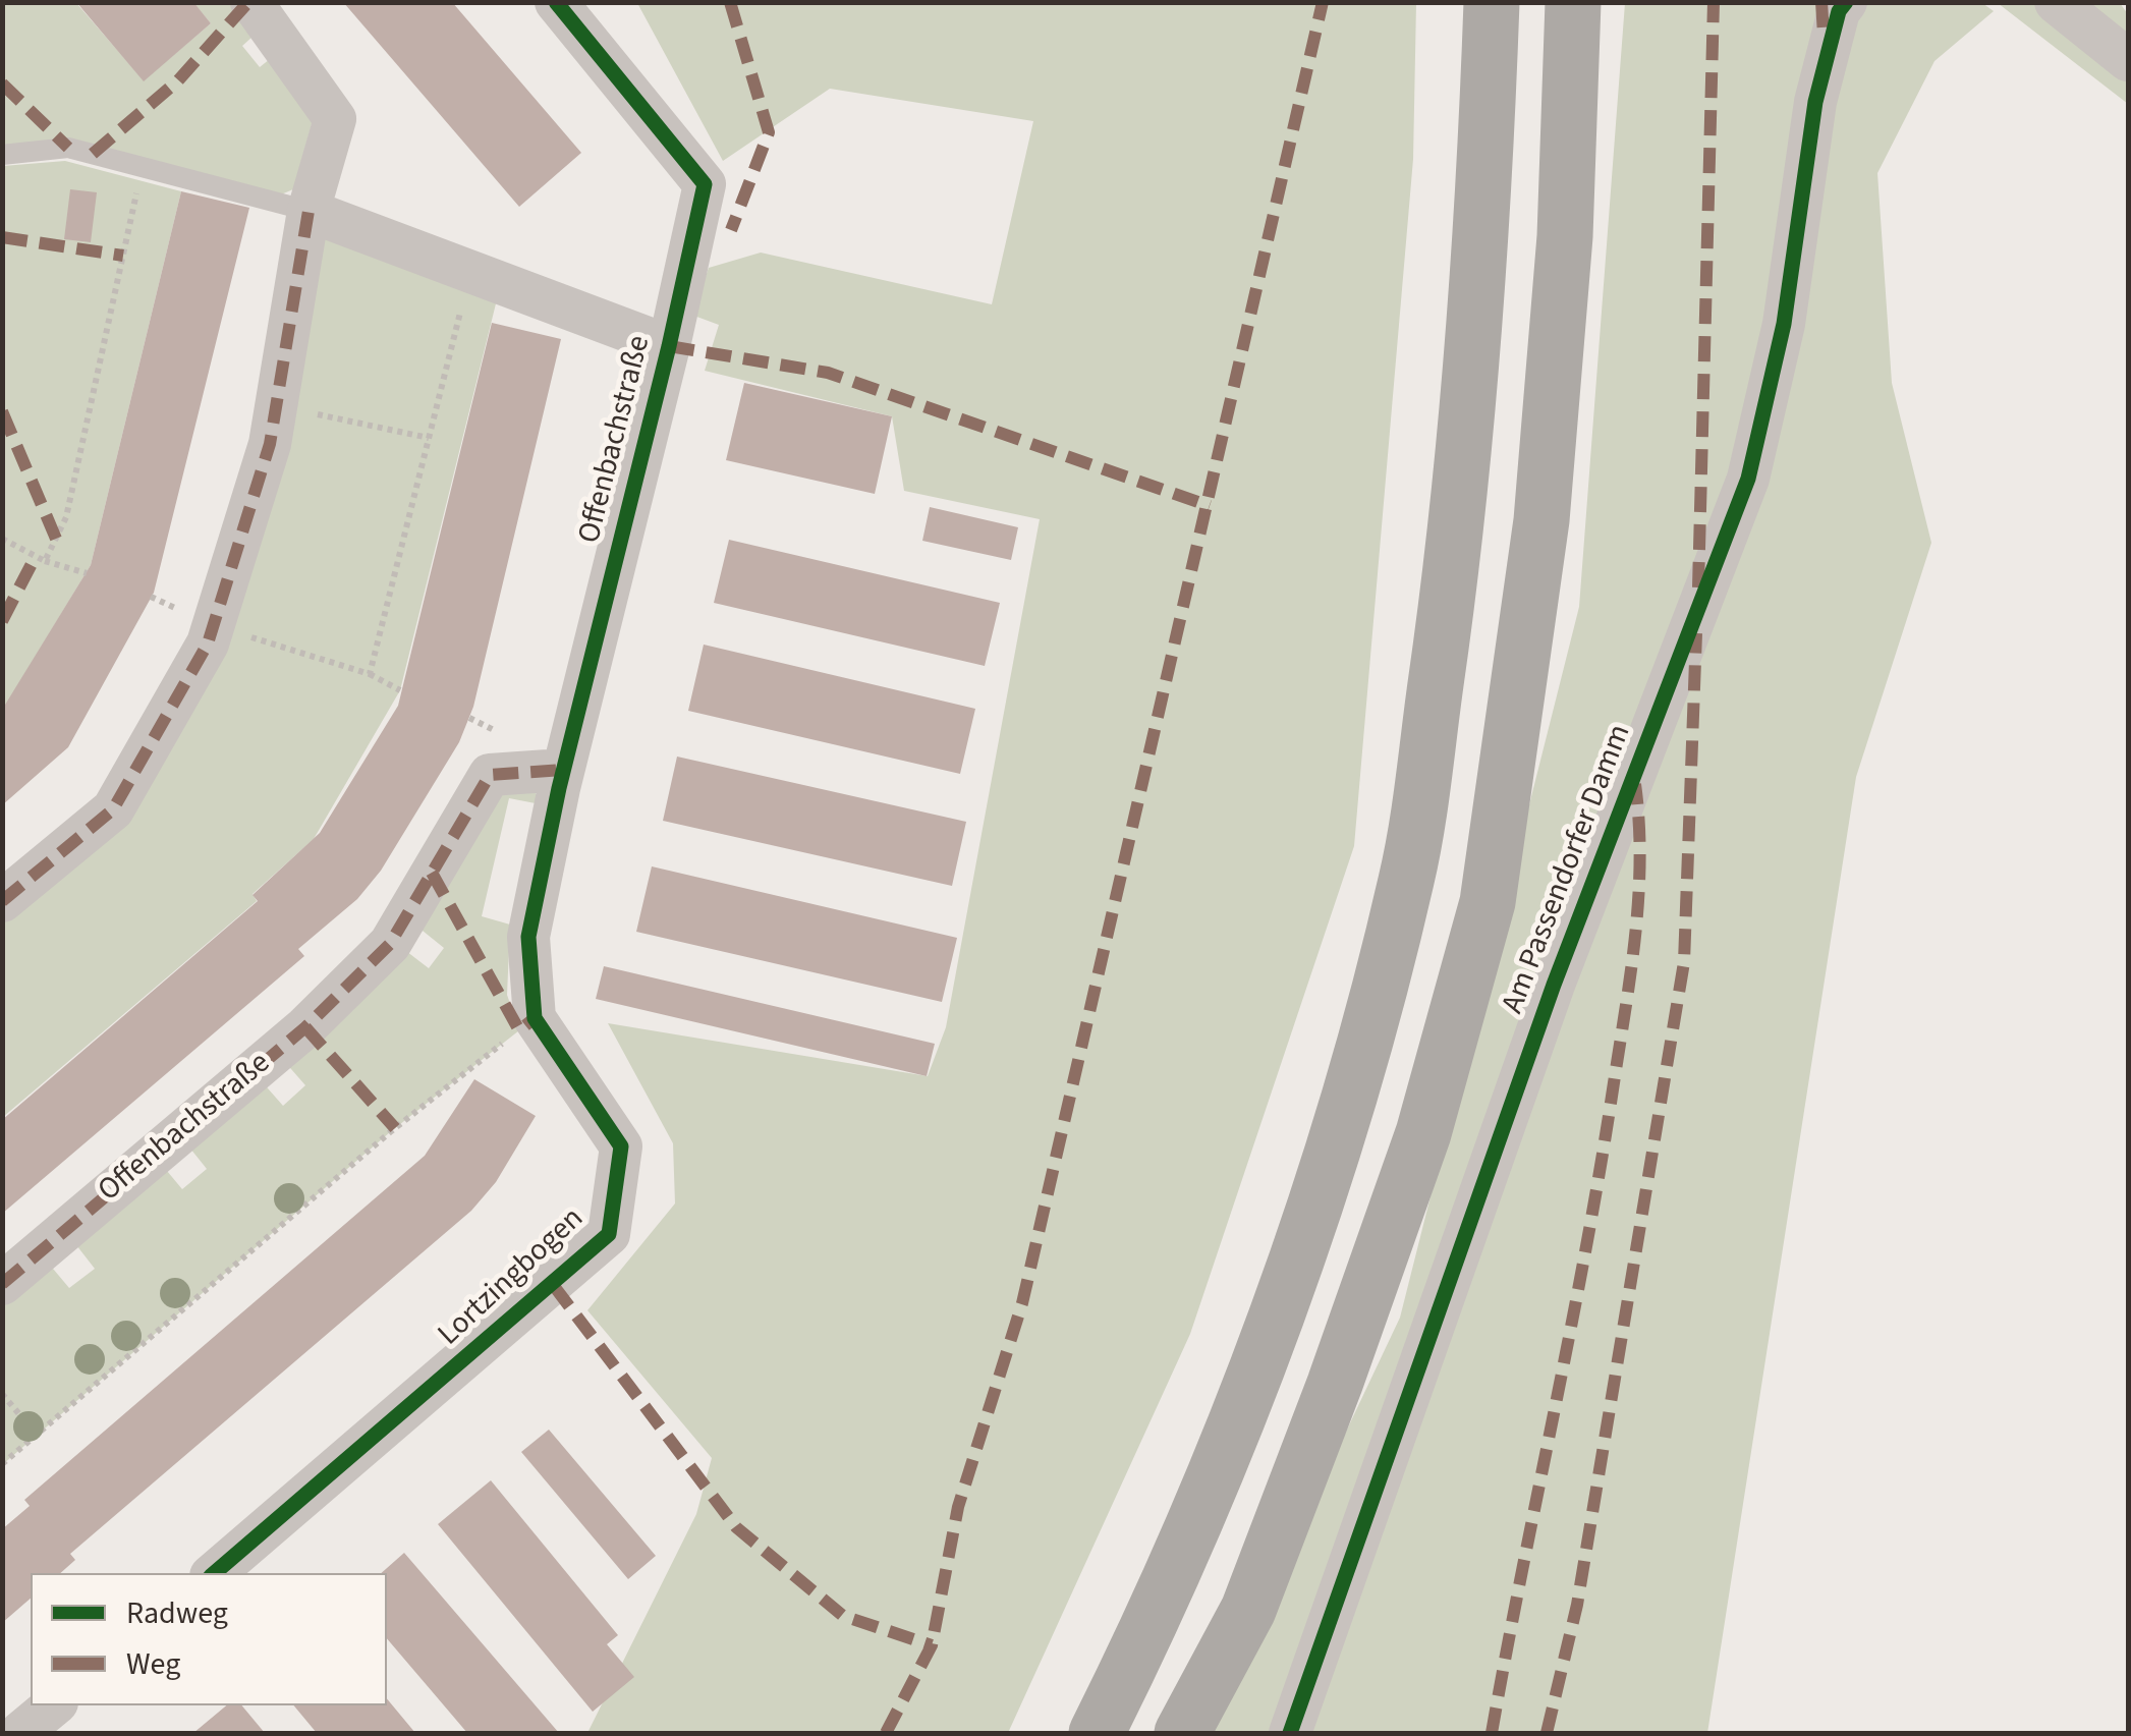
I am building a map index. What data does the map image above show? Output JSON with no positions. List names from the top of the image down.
{
  "streets": {
    "street": ["Offenbachstraße", "Am Passendorfer Damm", "Lortzingbogen"]
  },
  "crossings": [
    ["Offenbachstraße", "Lortzingbogen"]
  ],
  "legend": ["Radweg", "Weg"]
}
